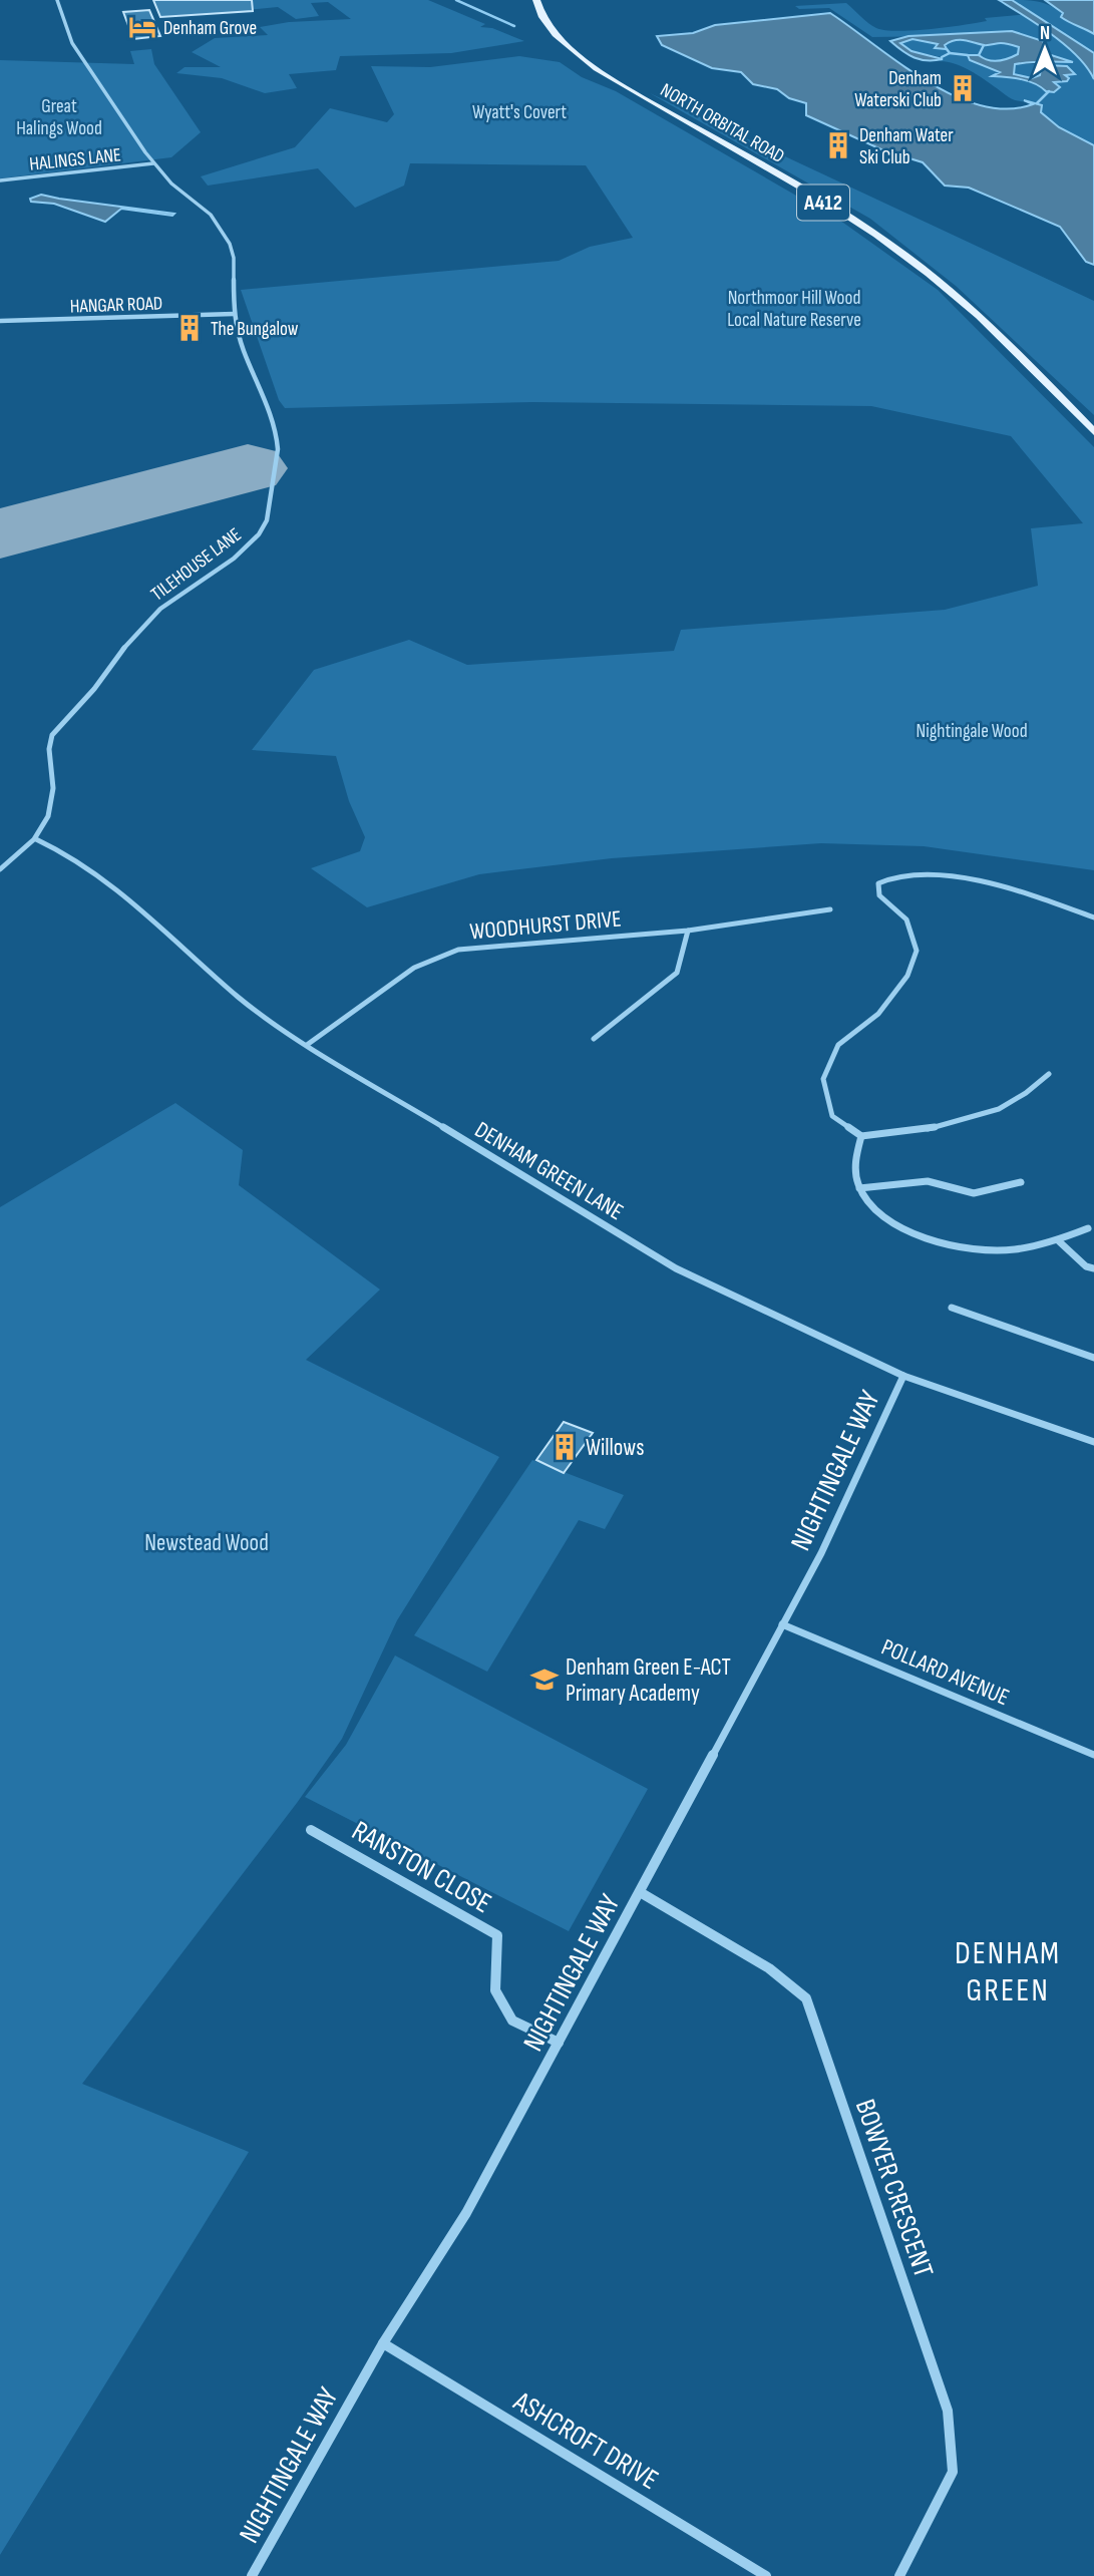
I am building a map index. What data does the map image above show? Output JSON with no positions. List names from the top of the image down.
{
  "streets": {
    "main road": ["NORTH ORBITAL ROAD", "A412"],
    "street": [
      "HALINGS LANE",
      "HANGAR ROAD",
      "TILEHOUSE LANE",
      "WOODHURST DRIVE",
      "DENHAM GREEN LANE",
      "NIGHTINGALE WAY",
      "POLLARD AVENUE",
      "RANSTON CLOSE",
      "BOWYER CRESCENT",
      "ASHCROFT DRIVE"
    ]
  },
  "crossings": [
    ["HALINGS LANE", "TILEHOUSE LANE"],
    ["HANGAR ROAD", "TILEHOUSE LANE"],
    ["TILEHOUSE LANE", "DENHAM GREEN LANE"],
    ["WOODHURST DRIVE", "DENHAM GREEN LANE"],
    ["DENHAM GREEN LANE", "NIGHTINGALE WAY"],
    ["NIGHTINGALE WAY", "POLLARD AVENUE"],
    ["NIGHTINGALE WAY", "RANSTON CLOSE"],
    ["NIGHTINGALE WAY", "BOWYER CRESCENT"],
    ["NIGHTINGALE WAY", "ASHCROFT DRIVE"]
  ],
  "districts": ["DENHAM GREEN"],
  "parks": [
    "Great Halings Wood",
    "Wyatt's Covert",
    "Northmoor Hill Wood Local Nature Reserve",
    "Nightingale Wood",
    "Newstead Wood"
  ],
  "places": {
    "hotel": ["Denham Grove"],
    "building": [
      "Denham Waterski Club",
      "Denham Water Ski Club",
      "The Bungalow",
      "Willows"
    ],
    "school or university": ["Denham Green E-ACT Primary Academy"]
  },
  "north": "top"
}
